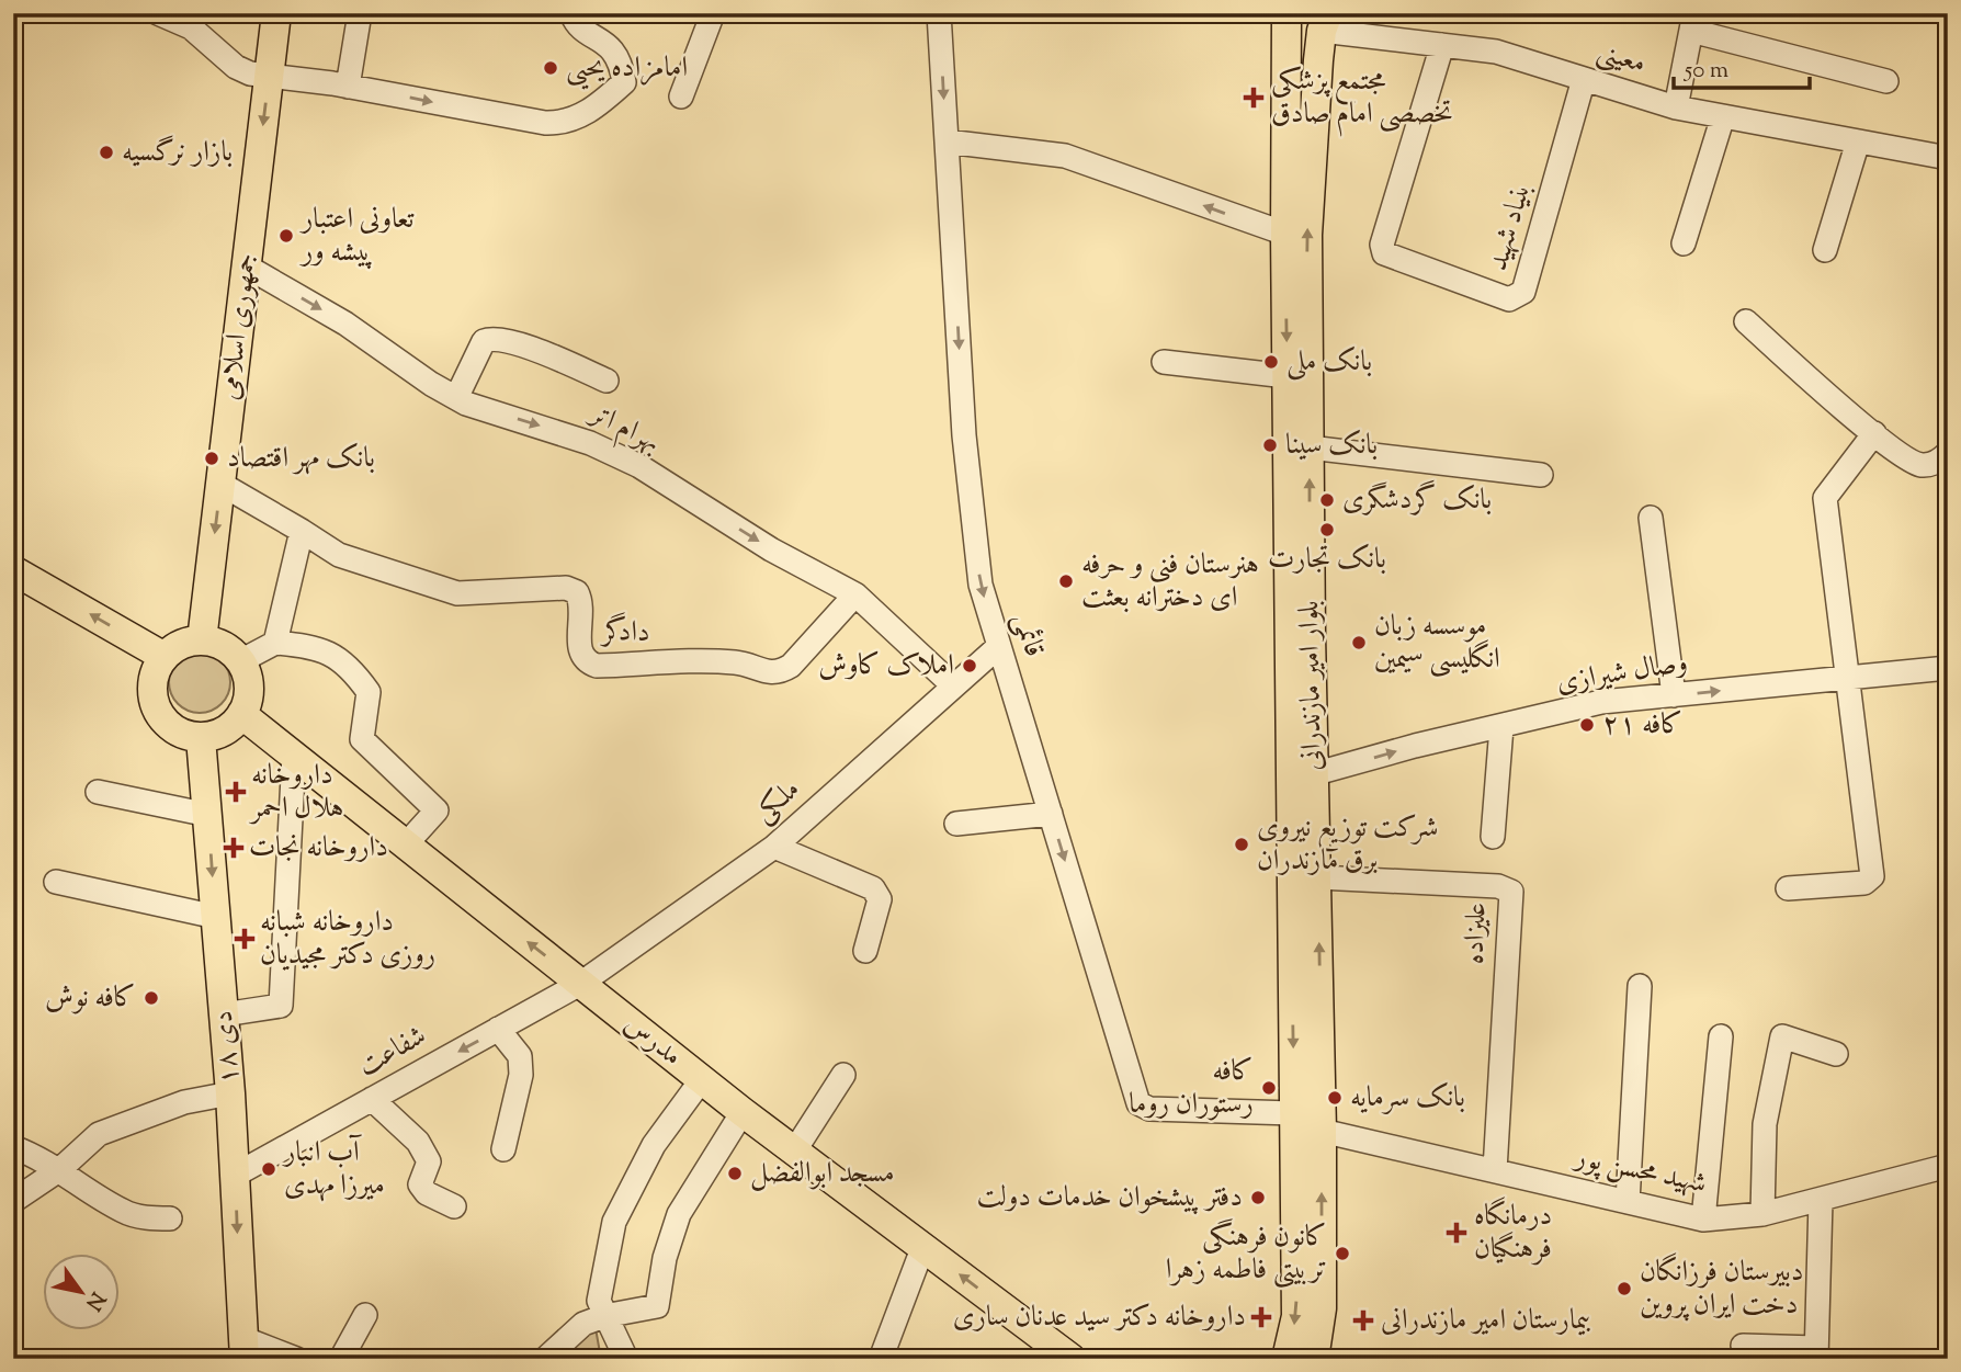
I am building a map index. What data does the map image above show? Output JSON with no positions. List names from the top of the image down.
{
  "streets": {
    "main road": [
      "جمهوری اسلامی",
      "بلوار امیر مازندرانی",
      "مدرس",
      "۱۸ دی"
    ],
    "street": [
      "معینی",
      "بنیاد شهید",
      "بهرام اتر",
      "دادگر",
      "قائمی",
      "وصال شیرازی",
      "ملکی",
      "علیزاده",
      "شفاعت",
      "شهید محسن پور"
    ]
  },
  "crossings": [
    ["معینی", "بنیاد شهید"],
    ["معینی", "بلوار امیر مازندرانی"],
    ["جمهوری اسلامی", "بهرام اتر"],
    ["جمهوری اسلامی", "مدرس"],
    ["جمهوری اسلامی", "۱۸ دی"],
    ["بهرام اتر", "دادگر"],
    ["بهرام اتر", "ملکی"],
    ["قائمی", "بلوار امیر مازندرانی"],
    ["قائمی", "ملکی"],
    ["وصال شیرازی", "بلوار امیر مازندرانی"],
    ["بلوار امیر مازندرانی", "علیزاده"],
    ["بلوار امیر مازندرانی", "شهید محسن پور"],
    ["ملکی", "مدرس"],
    ["ملکی", "شفاعت"],
    ["علیزاده", "شهید محسن پور"],
    ["مدرس", "۱۸ دی"],
    ["مدرس", "شفاعت"],
    ["۱۸ دی", "شفاعت"]
  ],
  "one_way": [
    "جمهوری اسلامی",
    "بهرام اتر",
    "قائمی",
    "وصال شیرازی",
    "مدرس",
    "۱۸ دی",
    "شفاعت"
  ],
  "places": {
    "other": [
      "امامزاده یحیی",
      "بازار نرگسیه",
      "تعاونی اعتبار پیشه ور",
      "بانک ملی",
      "بانک سینا",
      "بانک مهر اقتصاد",
      "بانک گردشگری",
      "بانک تجارت",
      "هنرستان فنی و حرفه ای دخترانه بعثت",
      "موسسه زبان انگلیسی سیمین",
      "املاک کاوش",
      "کافه ۲۱",
      "شرکت توزیع نیروی برق مازندران",
      "کافه نوش",
      "کافه رستوران روما",
      "بانک سرمایه",
      "آب انبار میرزا مهدی",
      "مسجد ابوالفضل",
      "دفتر پیشخوان خدمات دولت",
      "کانون فرهنگی تربیتی فاطمه زهرا",
      "دبیرستان فرزانگان دخت ایران پروین"
    ],
    "health": [
      "مجتمع پزشکی تخصصی امام صادق",
      "داروخانه هلال احمر",
      "داروخانه نجات",
      "داروخانه شبانه روزی دکتر مجیدیان",
      "درمانگاه فرهنگیان",
      "داروخانه دکتر سید عدنان ساری",
      "بیمارستان امیر مازندرانی"
    ]
  },
  "scale_bar": "50 m",
  "north": "bottom right"
}
